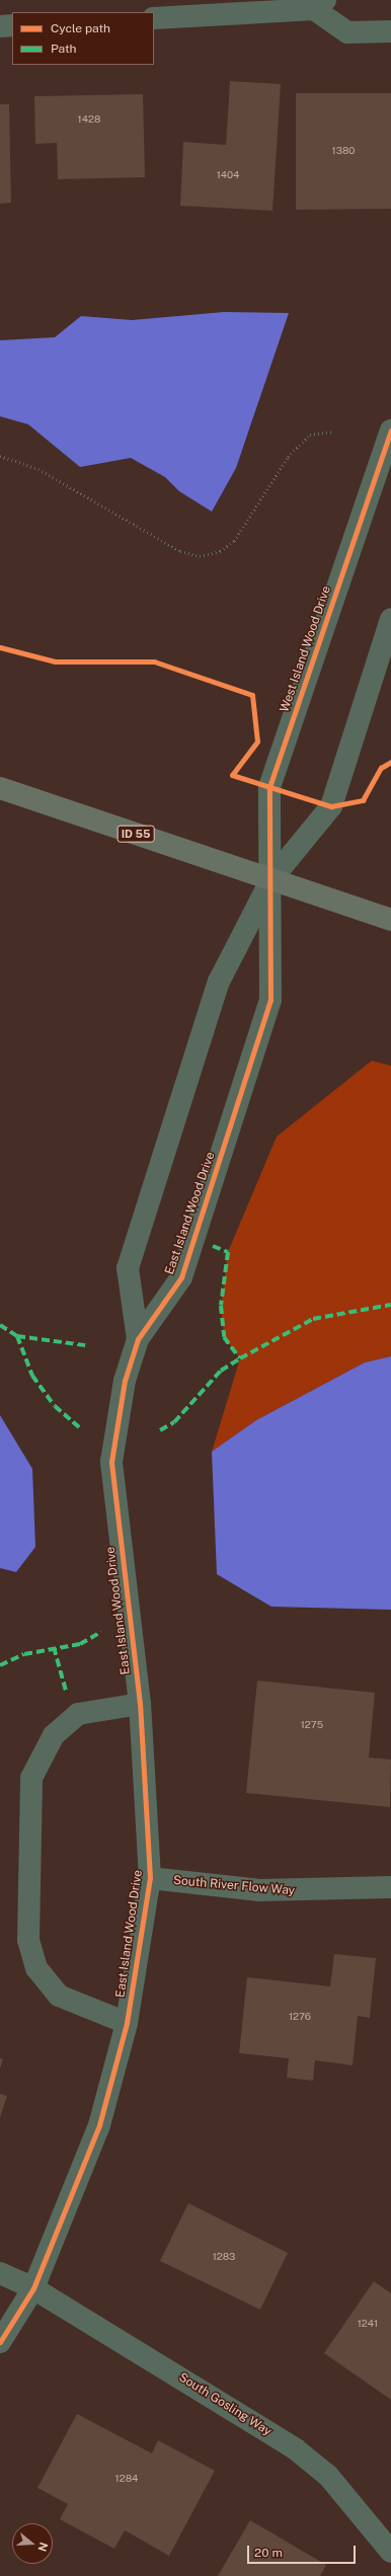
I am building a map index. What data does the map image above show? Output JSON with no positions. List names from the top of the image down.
{
  "streets": {
    "highway": ["ID 55"],
    "street": [
      "West Island Wood Drive",
      "East Island Wood Drive",
      "South River Flow Way",
      "South Gosling Way"
    ]
  },
  "crossings": [
    ["West Island Wood Drive", "ID 55"],
    ["West Island Wood Drive", "East Island Wood Drive"],
    ["ID 55", "East Island Wood Drive"],
    ["East Island Wood Drive", "South River Flow Way"],
    ["East Island Wood Drive", "South Gosling Way"]
  ],
  "house_numbers": [
    "1428",
    "1380",
    "1404",
    "1275",
    "1276",
    "1283",
    "1241",
    "1284"
  ],
  "legend": ["Cycle path", "Path"],
  "scale_bar": "20 m",
  "north": "right"
}
